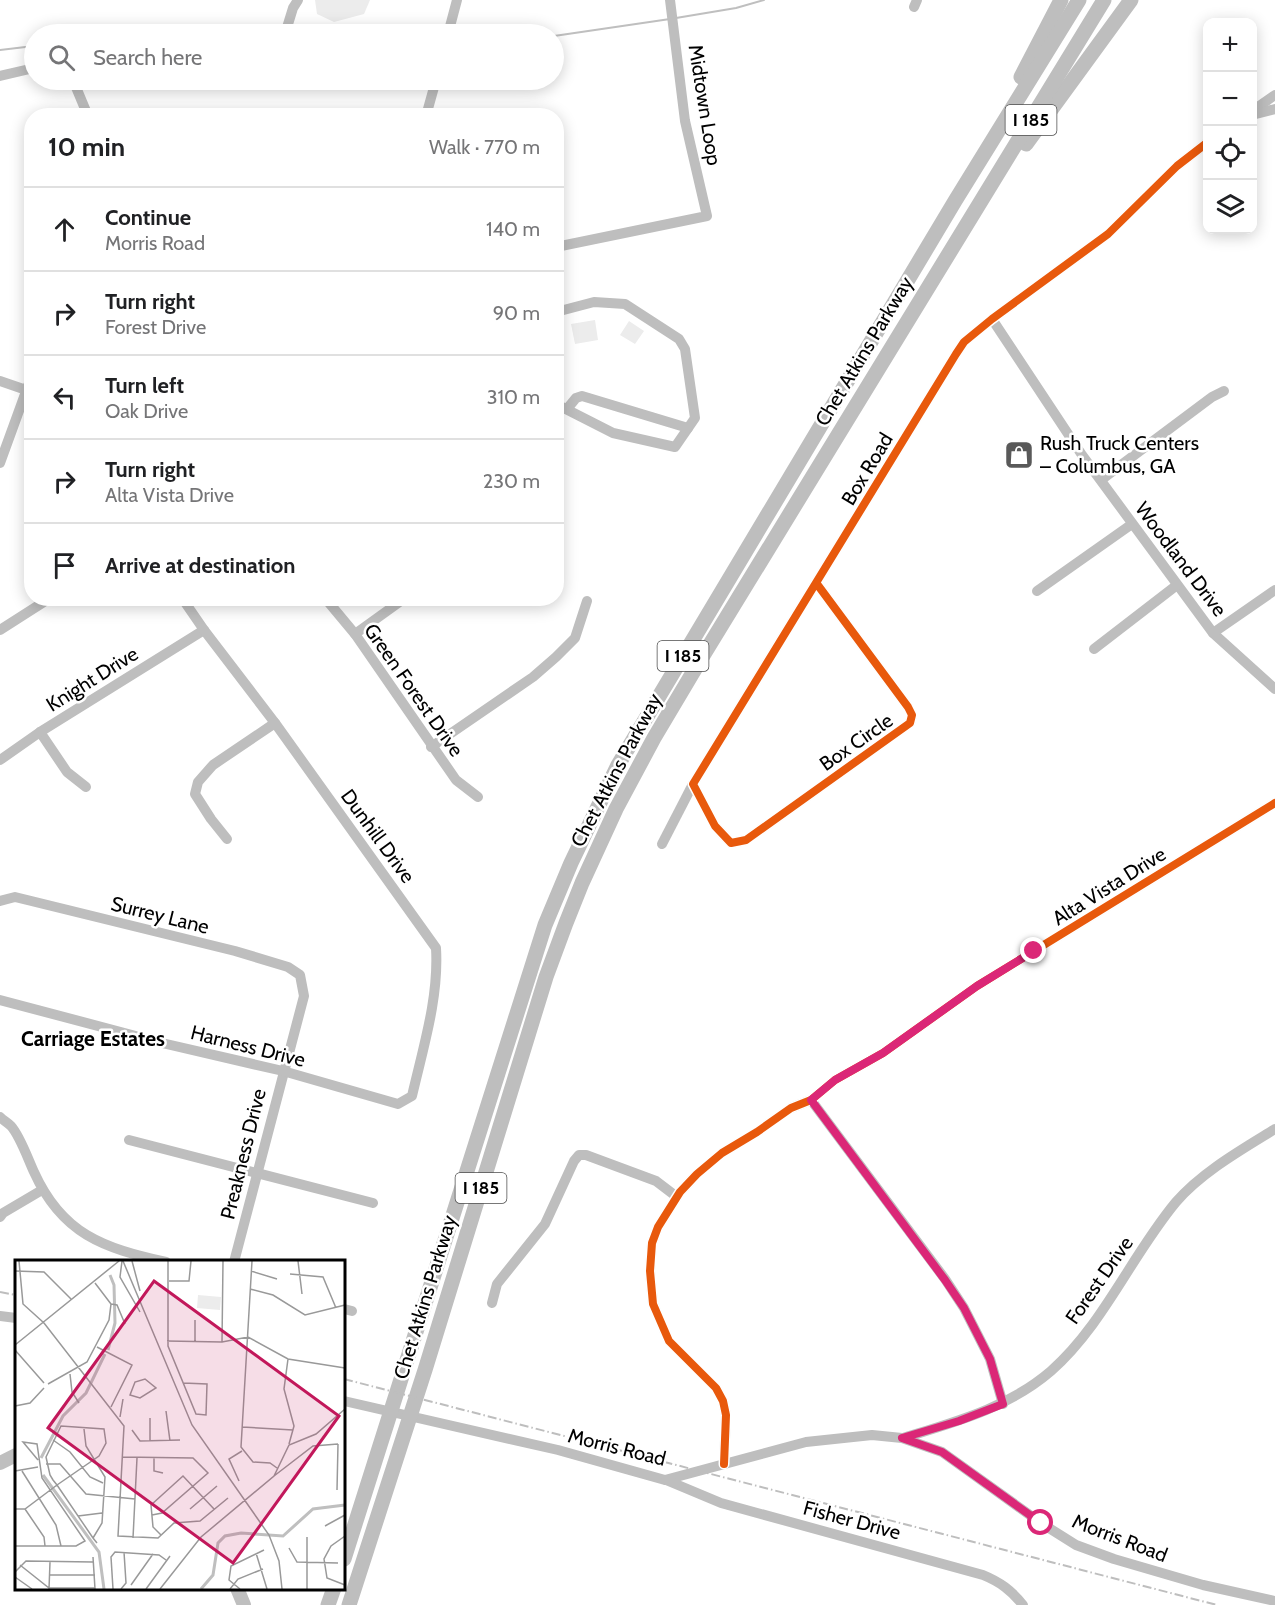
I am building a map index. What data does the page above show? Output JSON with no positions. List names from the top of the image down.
{
  "streets": {
    "highway": ["I 185", "Chet Atkins Parkway"],
    "street": [
      "Midtown Loop",
      "Box Road",
      "Woodland Drive",
      "Knight Drive",
      "Green Forest Drive",
      "Box Circle",
      "Dunhill Drive",
      "Alta Vista Drive",
      "Surrey Lane",
      "Harness Drive",
      "Preakness Drive",
      "Forest Drive",
      "Morris Road",
      "Fisher Drive"
    ]
  },
  "crossings": [
    ["Box Road", "Woodland Drive"],
    ["Box Road", "Box Circle"],
    ["Knight Drive", "Dunhill Drive"],
    ["Dunhill Drive", "Harness Drive"],
    ["Alta Vista Drive", "Morris Road"],
    ["Surrey Lane", "Preakness Drive"],
    ["Harness Drive", "Preakness Drive"],
    ["Forest Drive", "Morris Road"],
    ["Morris Road", "Fisher Drive"]
  ],
  "districts": ["Carriage Estates"],
  "places": {
    "shop": ["Rush Truck Centers – Columbus, GA"]
  },
  "page": {
    "map_buttons": ["+", "−"],
    "search": "Search here",
    "heading": ["10 min", "Walk · 770 m"],
    "list": [
      ["Continue", "Morris Road", "140 m"],
      ["Turn right", "Forest Drive", "90 m"],
      ["Turn left", "Oak Drive", "310 m"],
      ["Turn right", "Alta Vista Drive", "230 m"],
      "Arrive at destination"
    ]
  }
}
